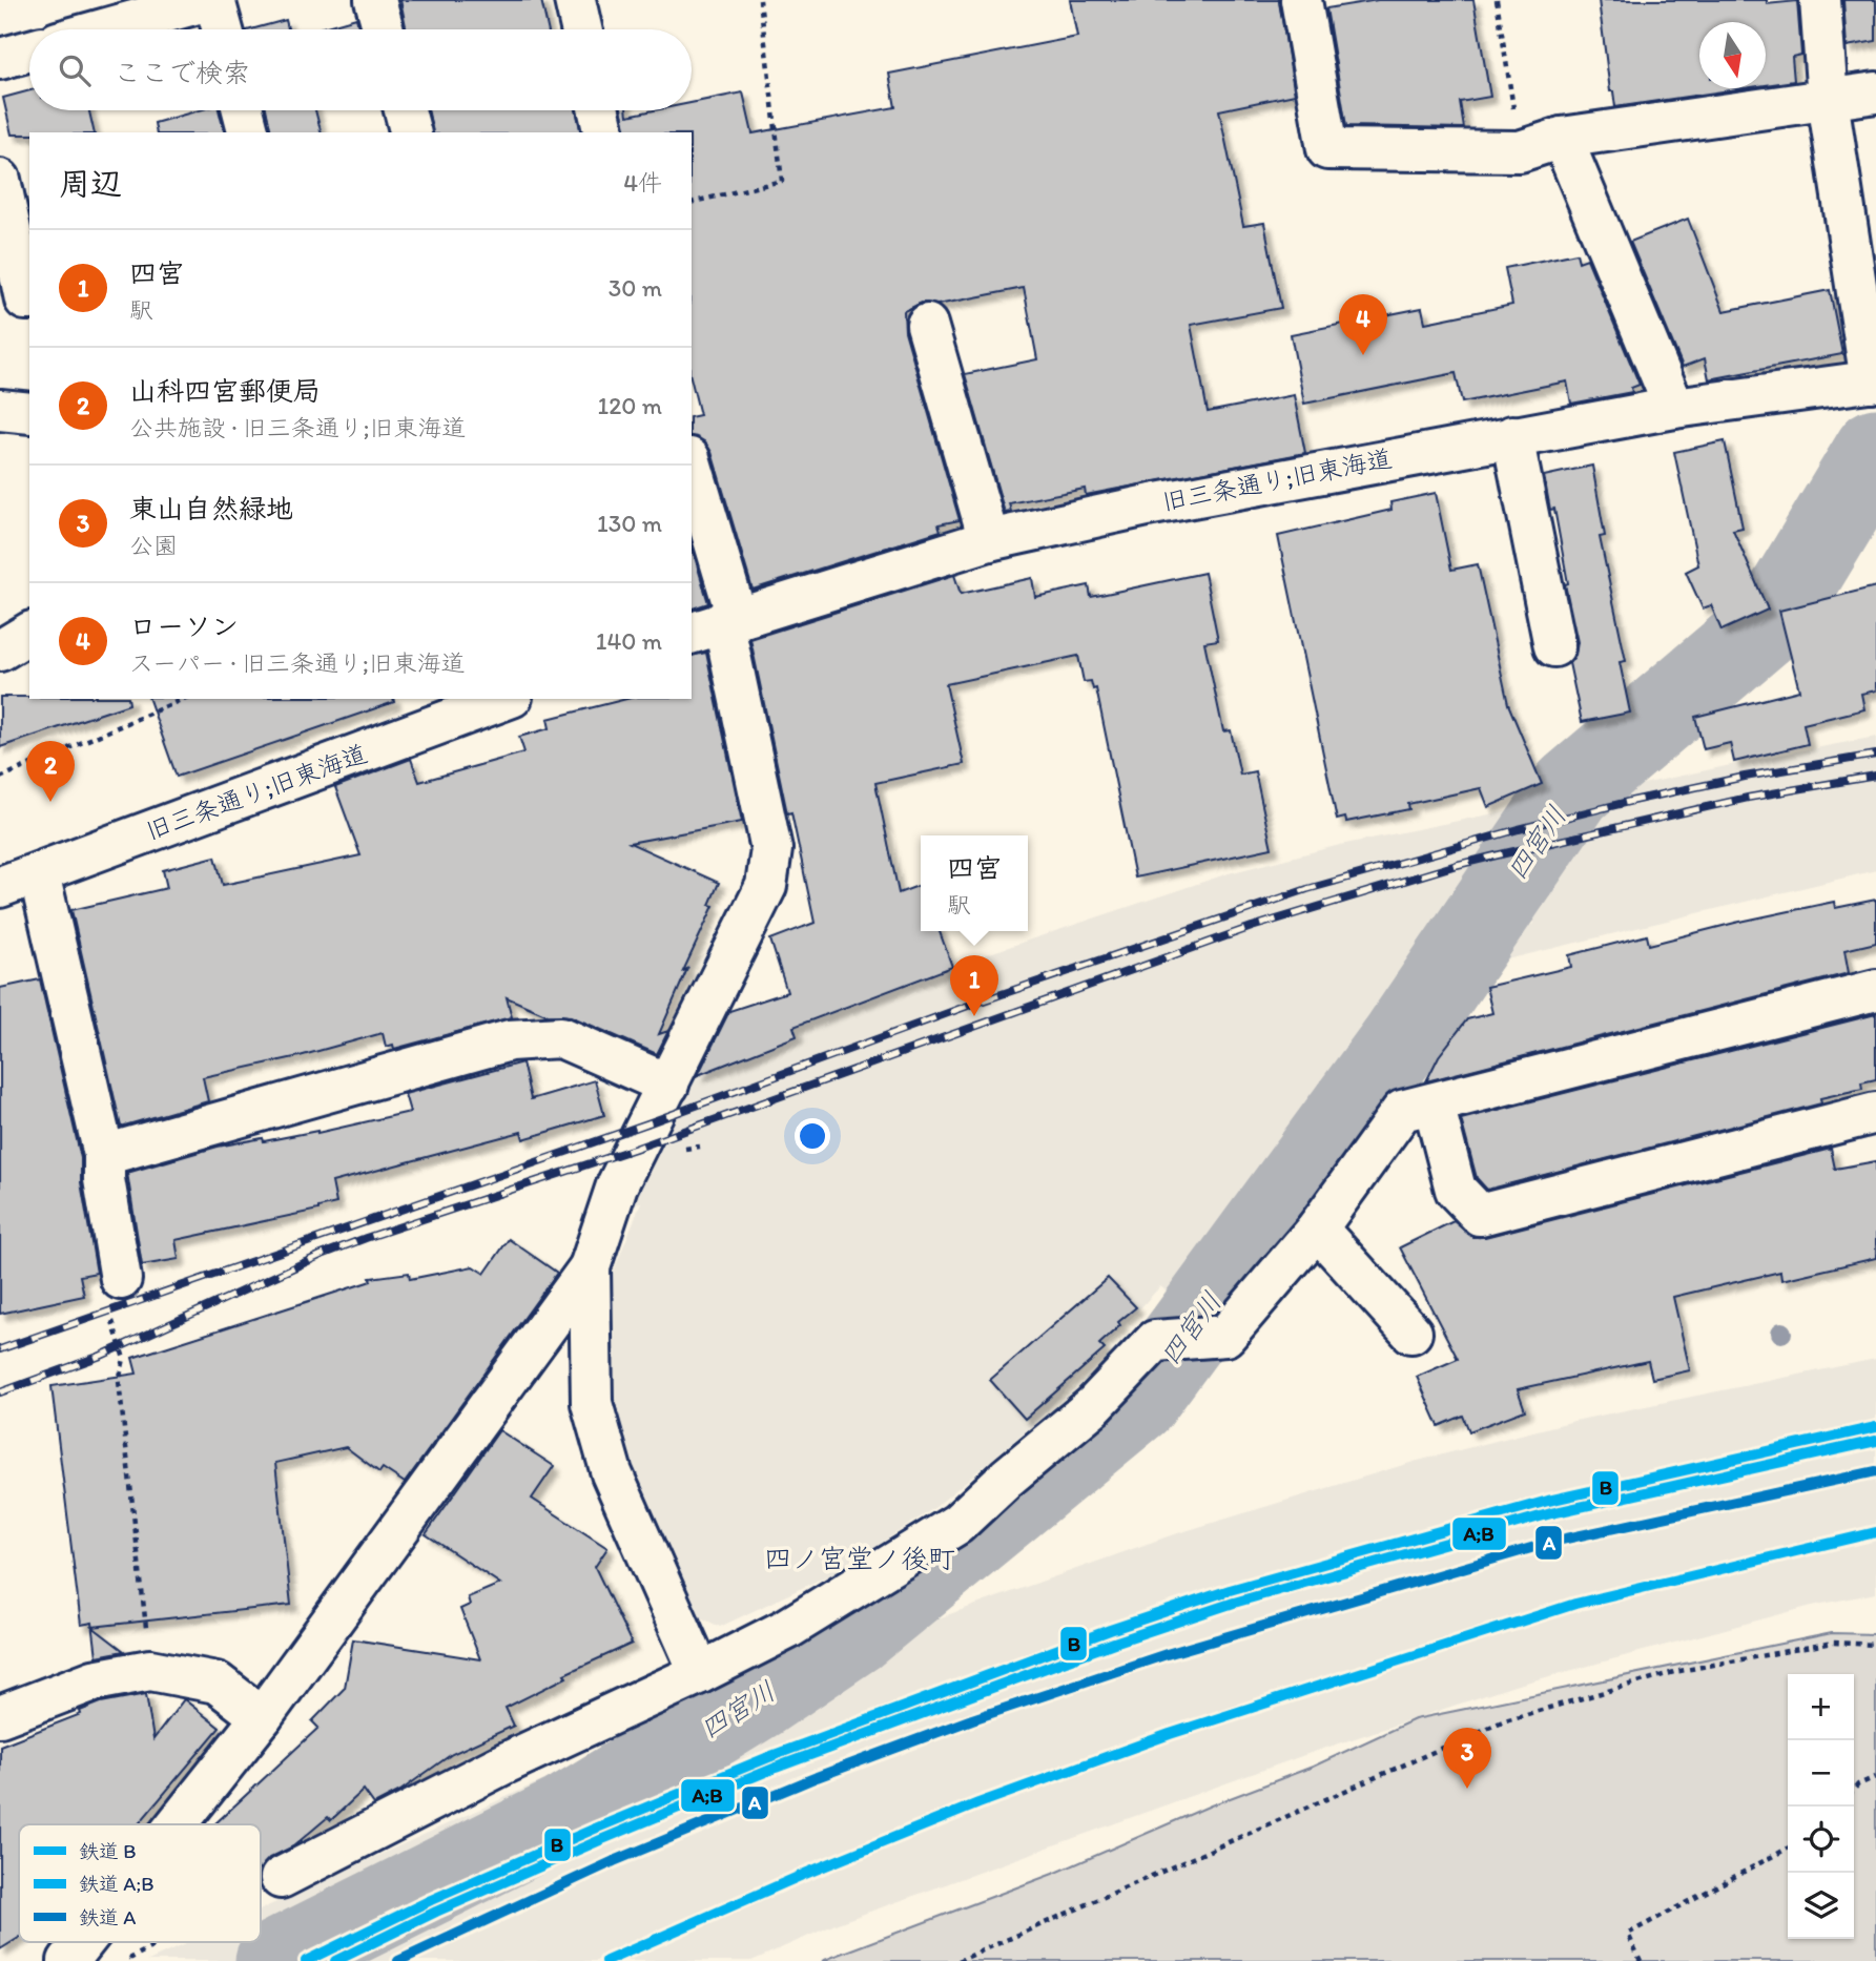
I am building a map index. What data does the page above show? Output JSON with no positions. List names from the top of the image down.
{
  "streets": {
    "street": ["旧三条通り;旧東海道"]
  },
  "districts": ["四ノ宮堂ノ後町"],
  "water": ["四宮川"],
  "lines": ["rail line B", "rail line A;B", "rail line A"],
  "legend": ["鉄道 B", "鉄道 A;B", "鉄道 A"],
  "north": "bottom",
  "page": {
    "search": "ここで検索",
    "heading": ["周辺", "4件"],
    "list": [
      {
        "mark": "1",
        "name": "四宮",
        "note": "駅",
        "value": "30 m"
      },
      {
        "mark": "2",
        "name": "山科四宮郵便局",
        "note": "公共施設 · 旧三条通り;旧東海道",
        "value": "120 m"
      },
      {
        "mark": "3",
        "name": "東山自然緑地",
        "note": "公園",
        "value": "130 m"
      },
      {
        "mark": "4",
        "name": "ローソン",
        "note": "スーパー · 旧三条通り;旧東海道",
        "value": "140 m"
      }
    ],
    "pins": [
      "4",
      "2",
      "1",
      "3"
    ],
    "popup": ["四宮", "駅"],
    "map_buttons": ["+", "−"]
  }
}
